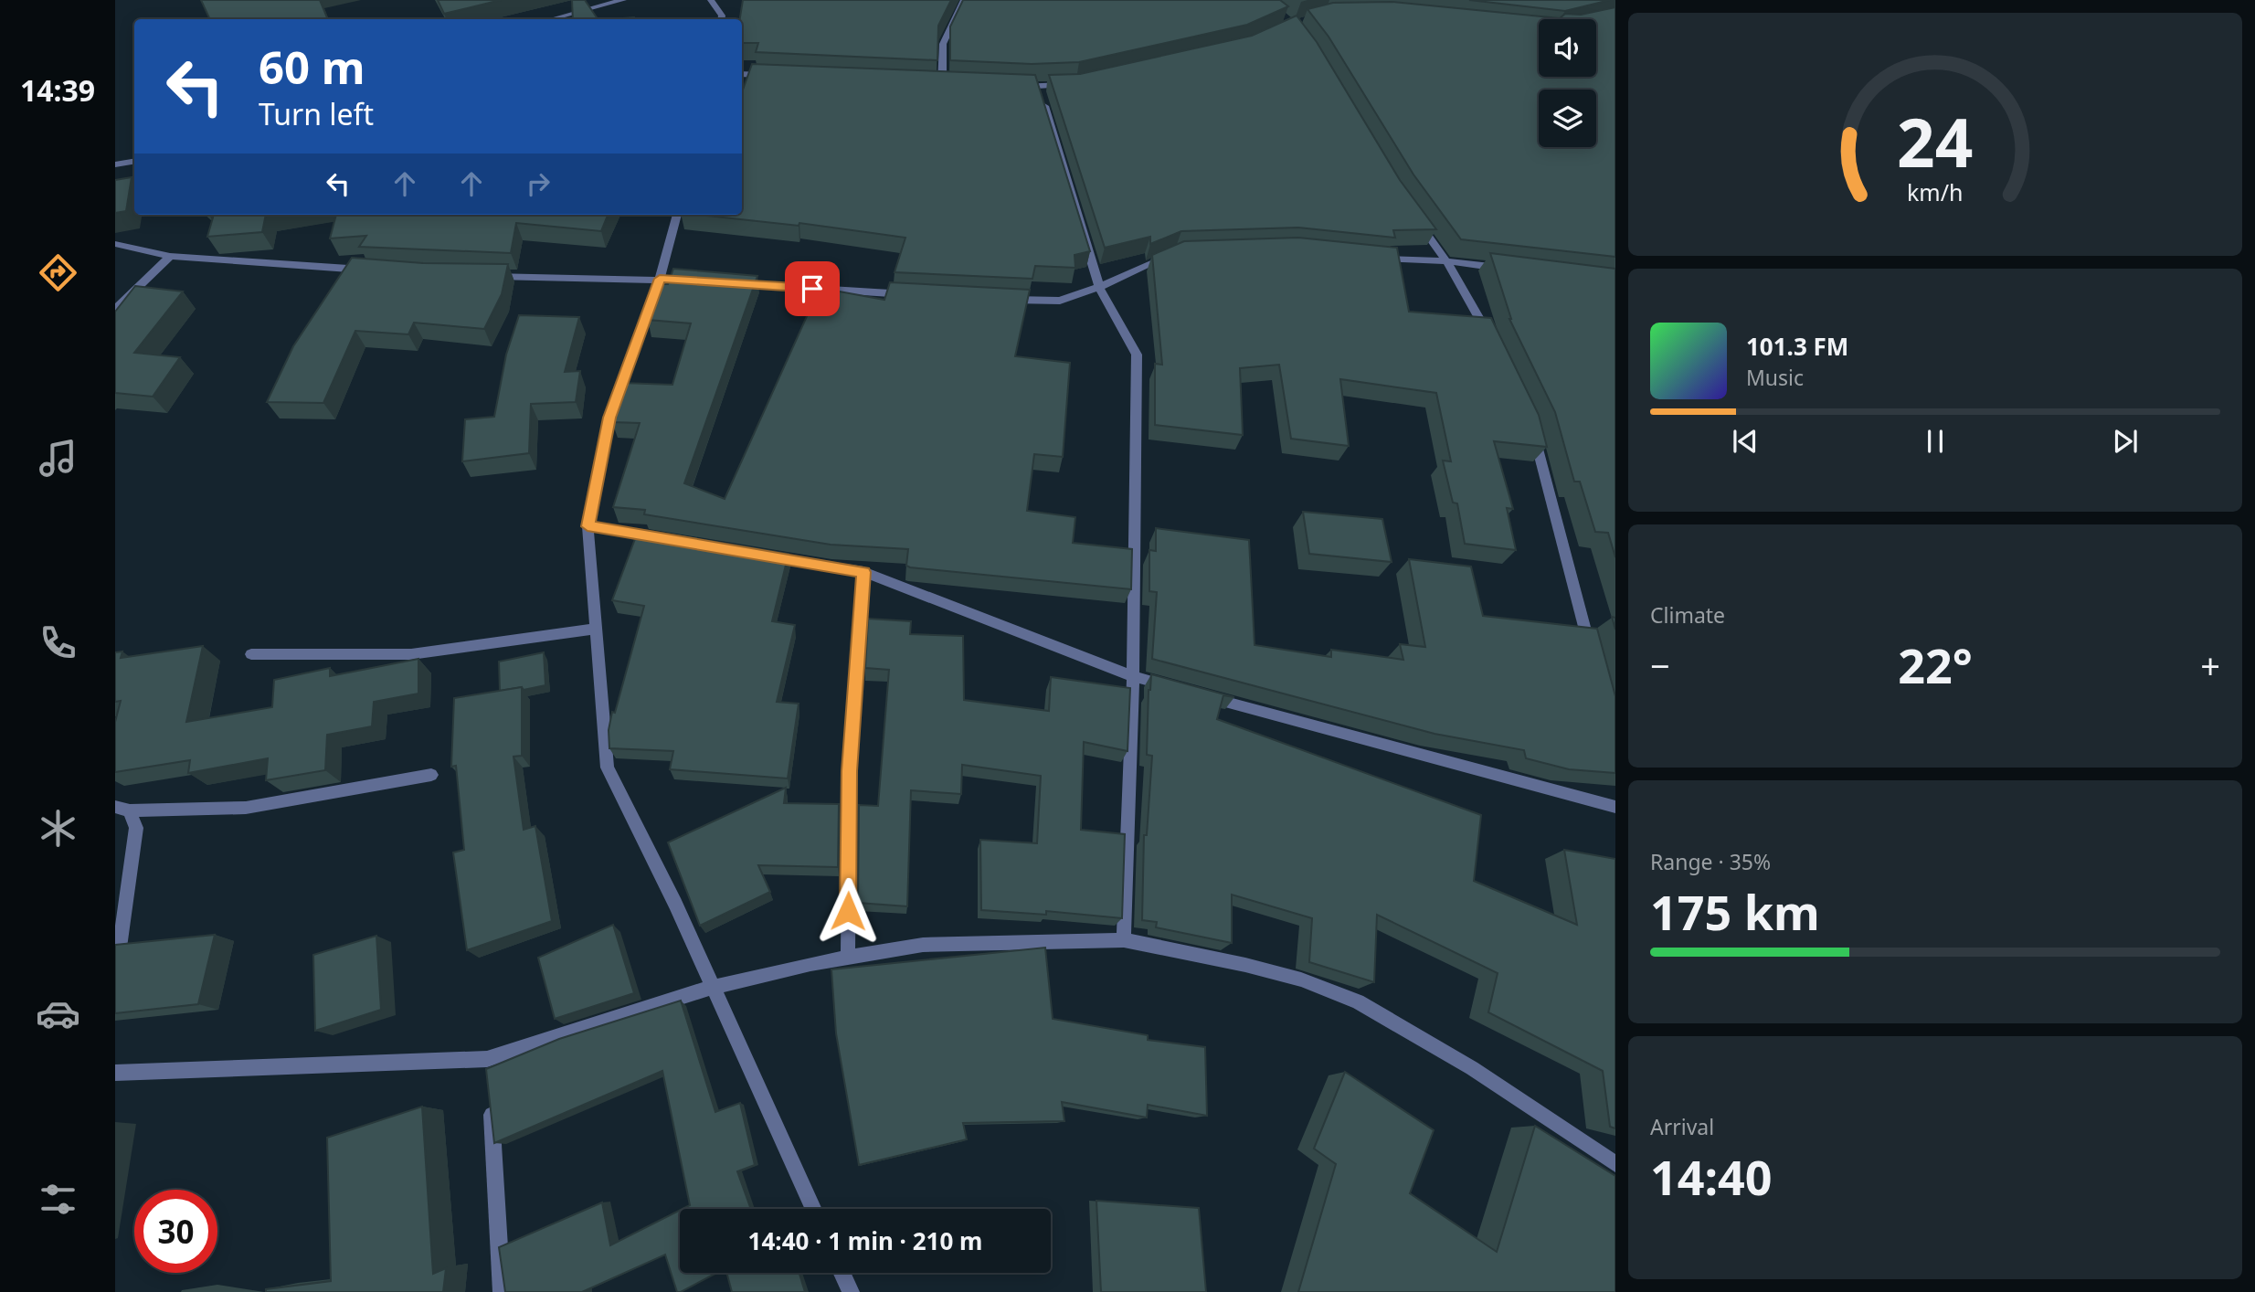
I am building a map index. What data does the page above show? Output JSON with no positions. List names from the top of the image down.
{
  "page": {
    "tabs": "14:39",
    "turn": ["60 m", "Turn left"],
    "song": ["101.3 FM", "Music"],
    "tile": [
      "Climate",
      ["Range · 35%", "175 km"],
      ["Arrival", "14:40"]
    ],
    "heat": ["−", "22°", "+"],
    "limit": "30",
    "trip": "14:40 · 1 min · 210 m",
    "gauge": ["24", "km/h"]
  }
}
